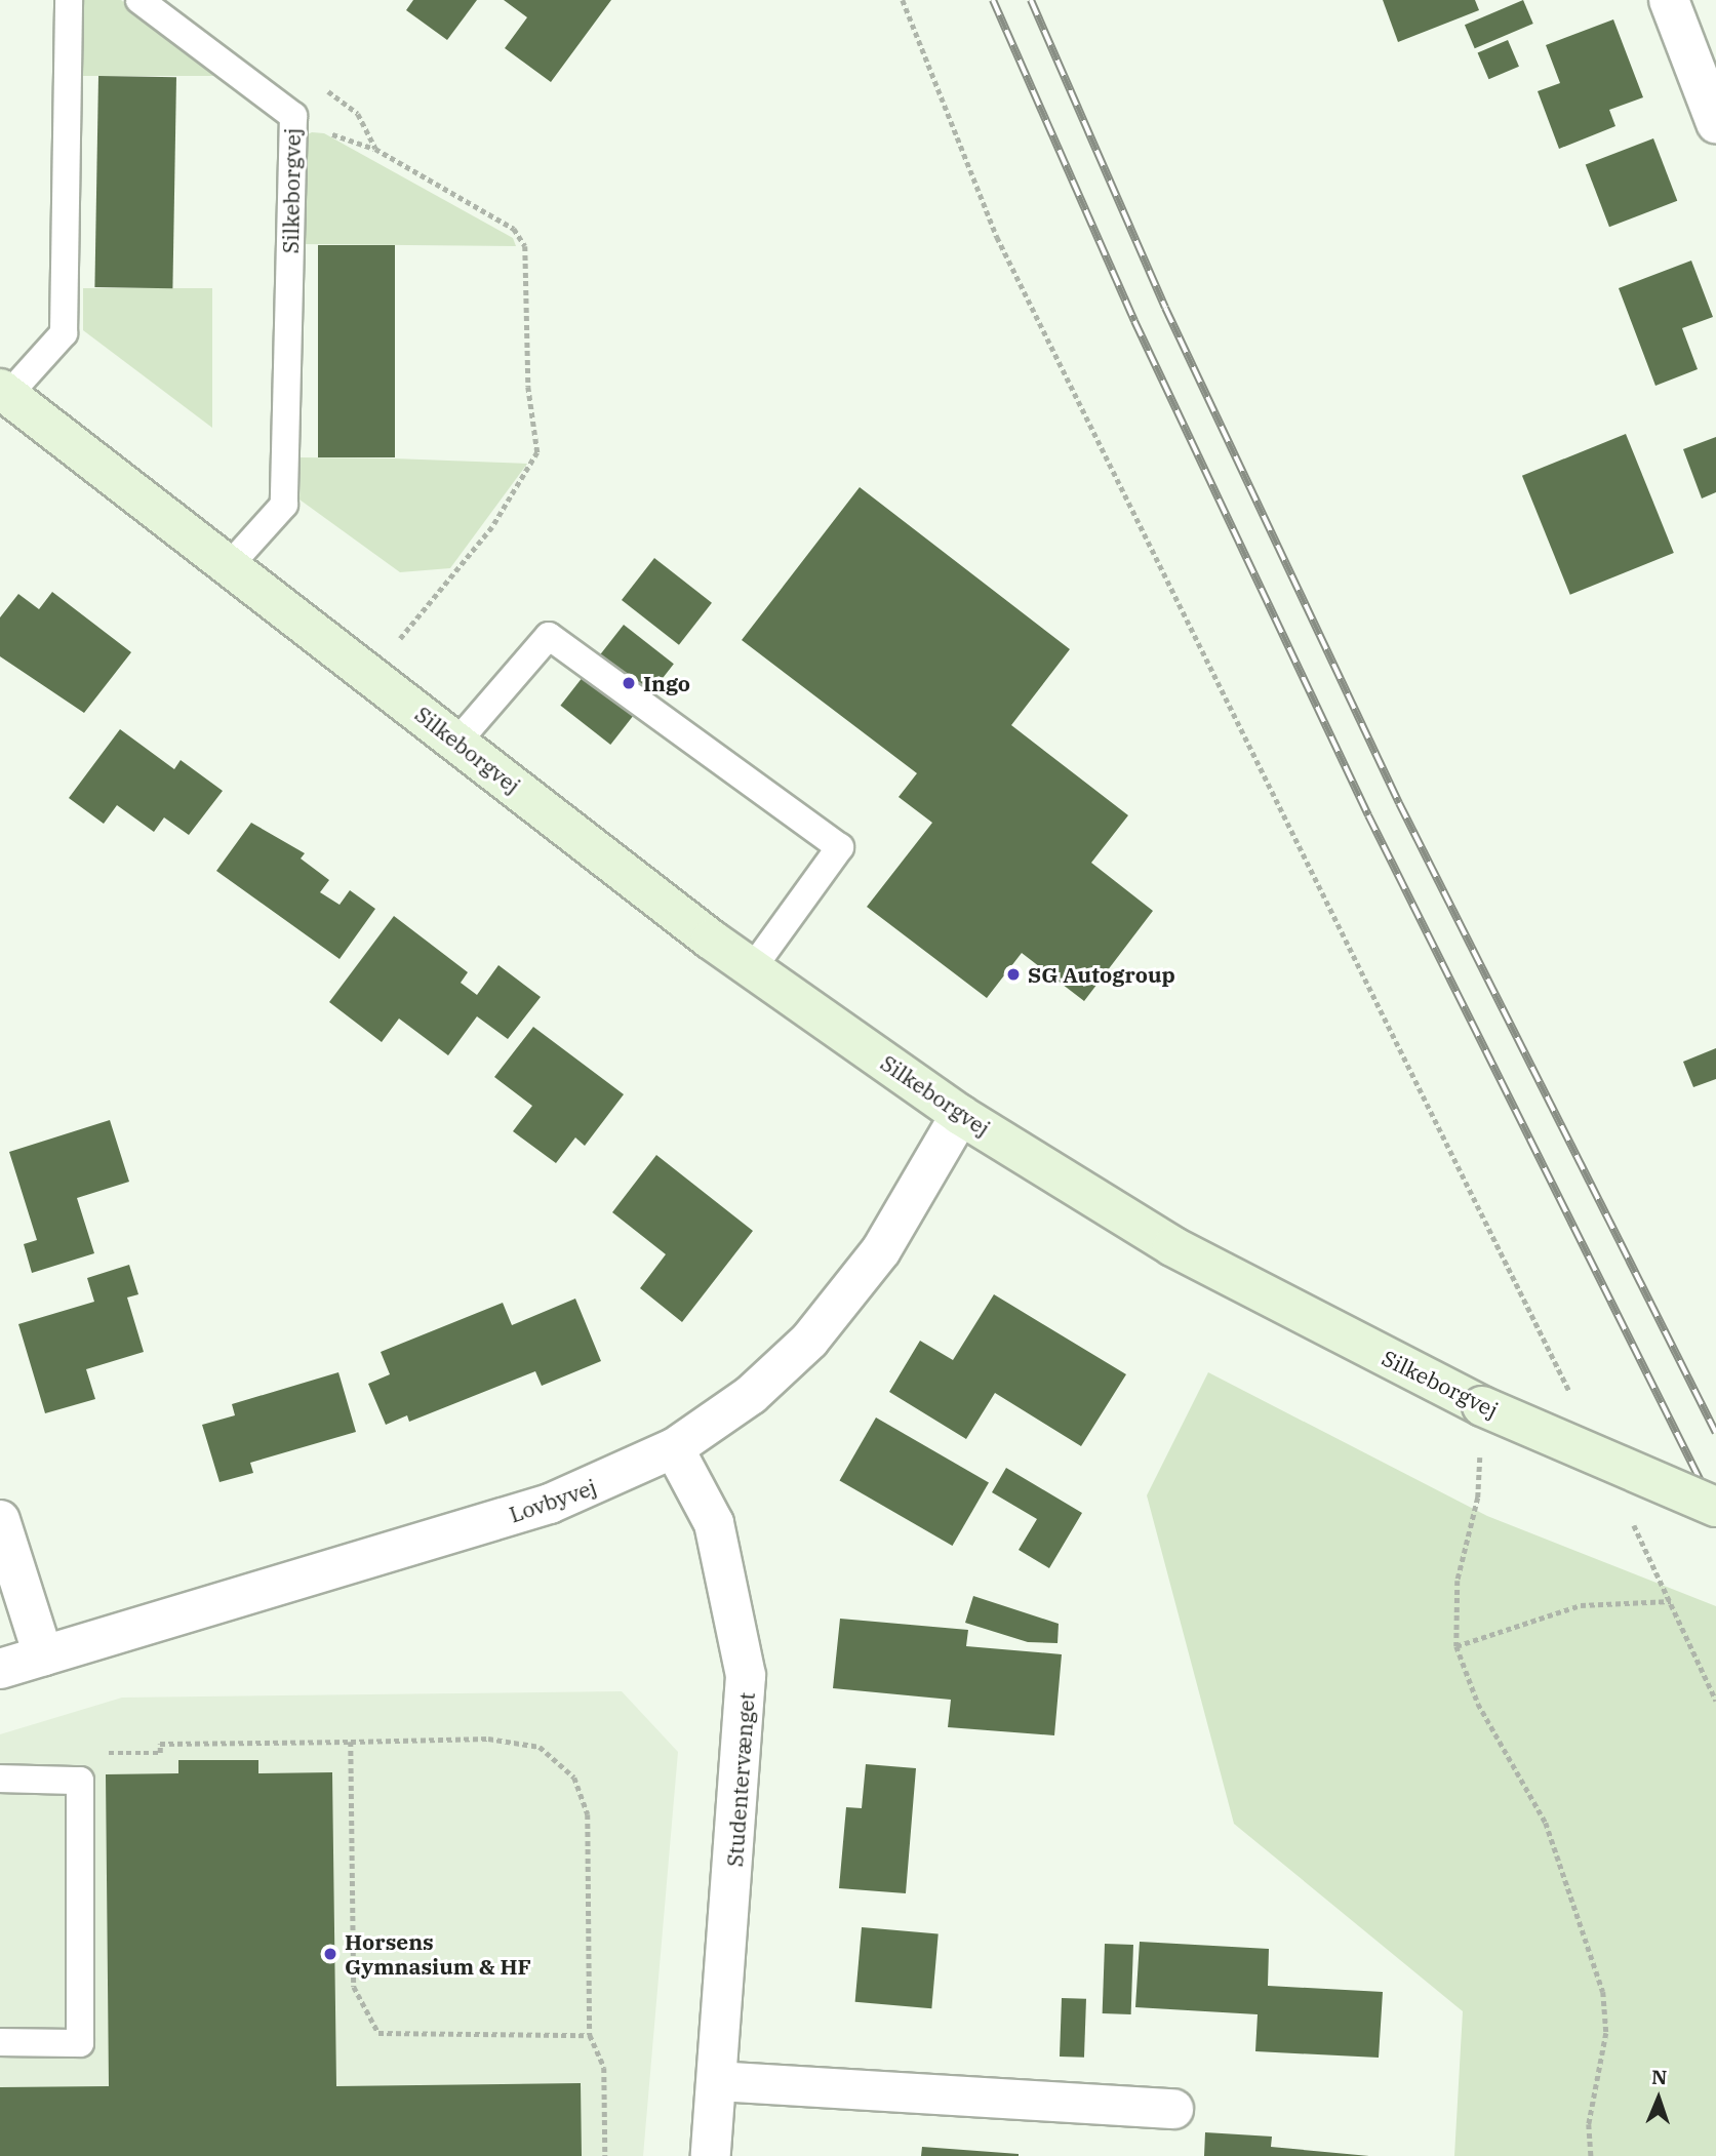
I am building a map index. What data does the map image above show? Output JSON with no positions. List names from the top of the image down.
{
  "streets": {
    "main road": ["Silkeborgvej"],
    "street": ["Lovbyvej", "Studentervænget"]
  },
  "crossings": [
    ["Silkeborgvej", "Lovbyvej"],
    ["Lovbyvej", "Studentervænget"]
  ],
  "places": ["Ingo", "SG Autogroup", "Horsens Gymnasium & HF"],
  "north": "top"
}
